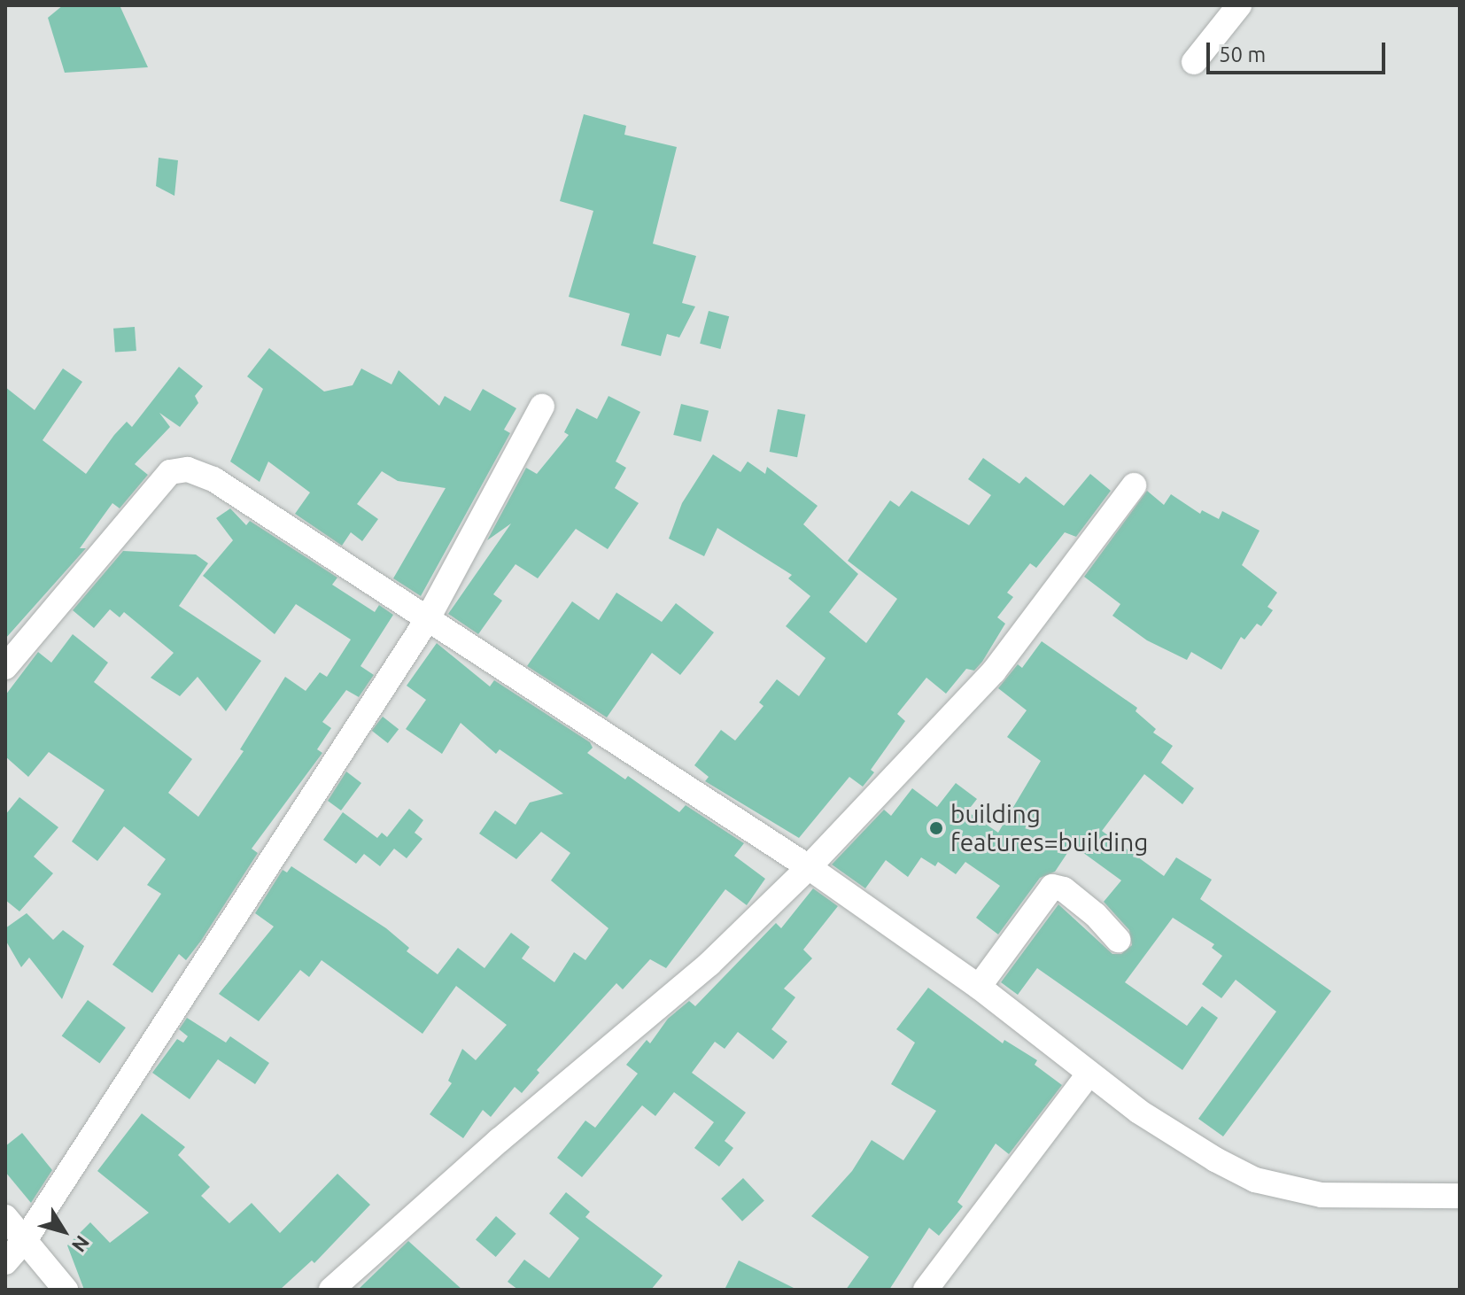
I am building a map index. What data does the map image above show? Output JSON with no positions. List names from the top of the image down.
{
  "places": ["building features=building"],
  "scale_bar": "50 m",
  "north": "bottom right"
}
